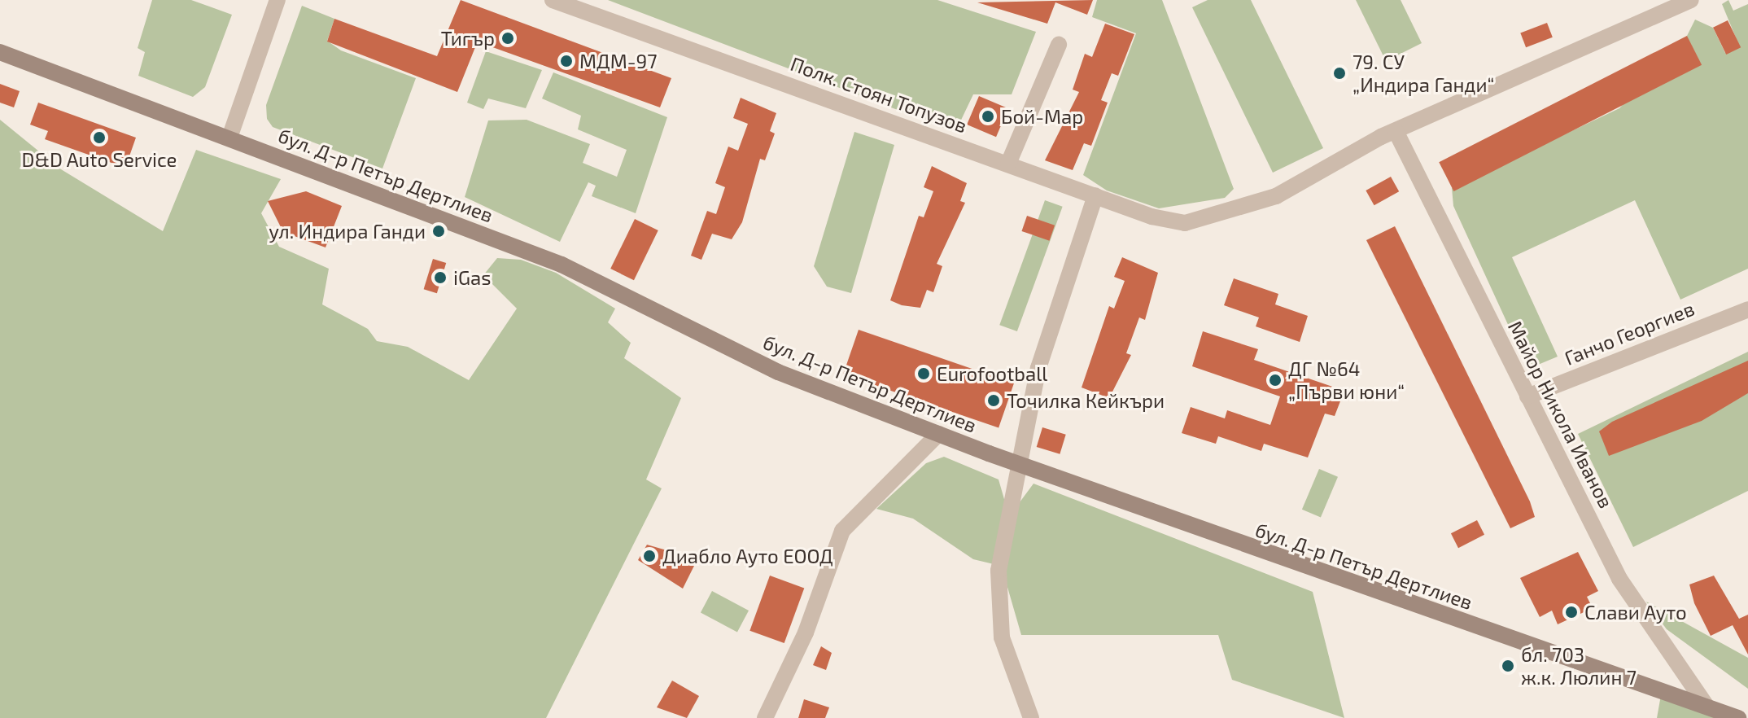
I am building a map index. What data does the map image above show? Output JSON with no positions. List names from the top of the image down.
{
  "streets": {
    "main road": ["бул. Д-р Петър Дертлиев"],
    "street": ["Полк. Стоян Топузов", "Ганчо Георгиев", "Майор Никола Иванов"]
  },
  "crossings": [
    ["Полк. Стоян Топузов", "Майор Никола Иванов"],
    ["бул. Д-р Петър Дертлиев", "Майор Никола Иванов"],
    ["Ганчо Георгиев", "Майор Никола Иванов"]
  ],
  "places": [
    "Тигър",
    "МДМ-97",
    "79. СУ „Индира Ганди“",
    "Бой-Мар",
    "D&D Auto Service",
    "ул. Индира Ганди",
    "iGas",
    "Eurofootball",
    "ДГ №64 „Първи юни“",
    "Точилка Кейкъри",
    "Диабло Ауто ЕООД",
    "Слави Ауто",
    "бл. 703 ж.к. Люлин 7"
  ]
}
